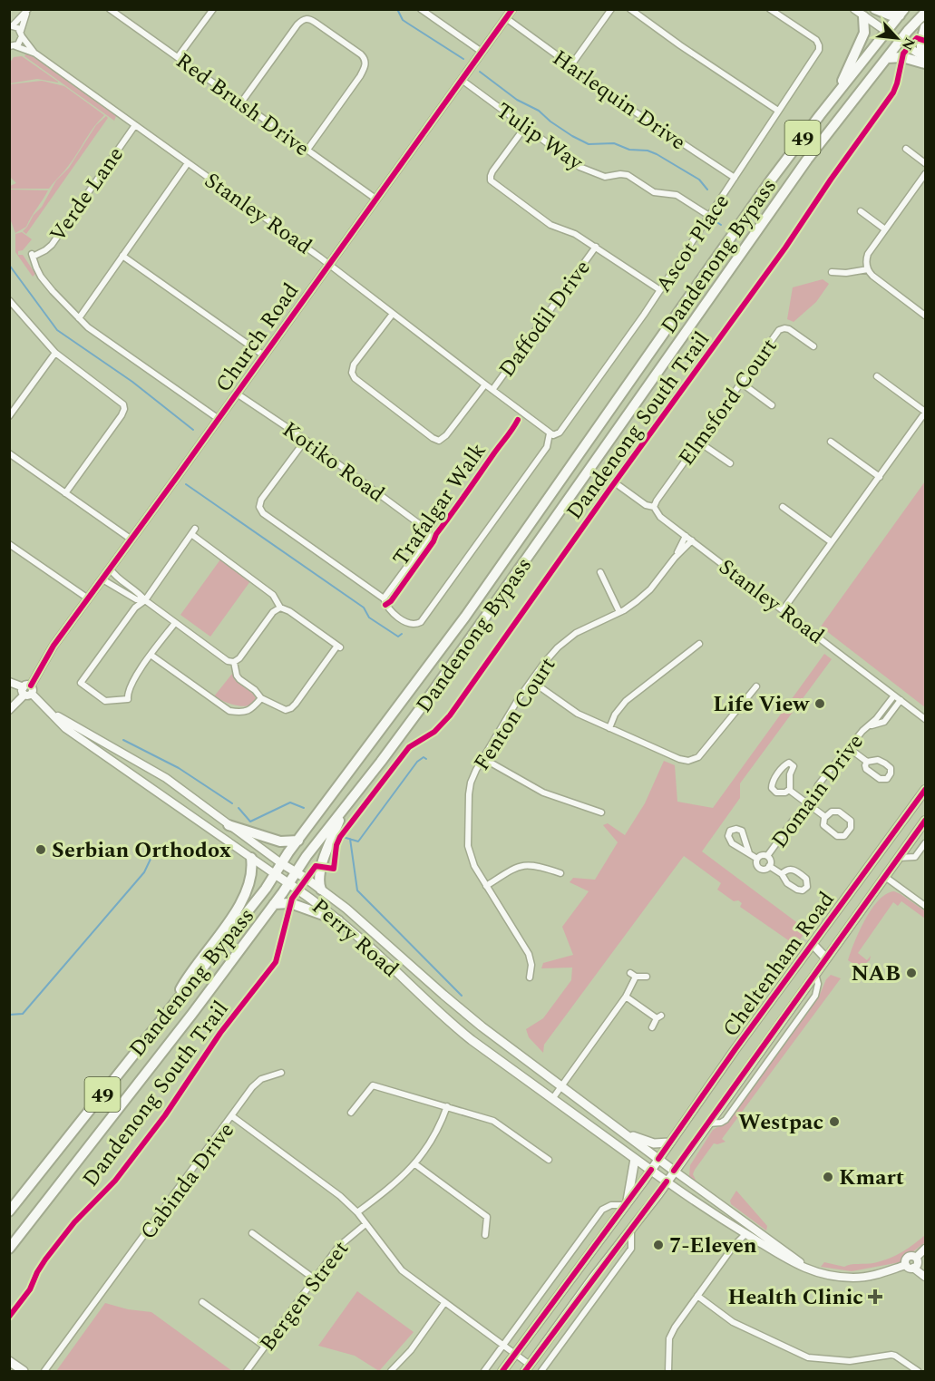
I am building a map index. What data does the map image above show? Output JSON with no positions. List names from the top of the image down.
{
  "streets": {
    "highway": ["49", "Dandenong Bypass"],
    "main road": ["Church Road", "Perry Road", "Cheltenham Road"],
    "street": [
      "Harlequin Drive",
      "Red Brush Drive",
      "Tulip Way",
      "Verde Lane",
      "Stanley Road",
      "Ascot Place",
      "Daffodil Drive",
      "Elmsford Court",
      "Kotiko Road",
      "Fenton Court",
      "Domain Drive",
      "Cabinda Drive",
      "Bergen Street"
    ],
    "cycle path": ["Dandenong South Trail", "Trafalgar Walk"]
  },
  "crossings": [
    ["Harlequin Drive", "Ascot Place"],
    ["Harlequin Drive", "Church Road"],
    ["Red Brush Drive", "Church Road"],
    ["Tulip Way", "Ascot Place"],
    ["Tulip Way", "Church Road"],
    ["Verde Lane", "Stanley Road"],
    ["Stanley Road", "Ascot Place"],
    ["Stanley Road", "Daffodil Drive"],
    ["Stanley Road", "Church Road"],
    ["Stanley Road", "Elmsford Court"],
    ["Stanley Road", "Fenton Court"],
    ["Stanley Road", "Domain Drive"],
    ["Dandenong Bypass", "Perry Road"],
    ["Church Road", "Kotiko Road"],
    ["Church Road", "Perry Road"],
    ["Perry Road", "Cheltenham Road"],
    ["Cheltenham Road", "Cabinda Drive"],
    ["Cabinda Drive", "Bergen Street"]
  ],
  "places": {
    "other": [
      "Life View",
      "Serbian Orthodox",
      "NAB",
      "Westpac",
      "Kmart",
      "7-Eleven"
    ],
    "health": ["Health Clinic"]
  },
  "north": "bottom right"
}
